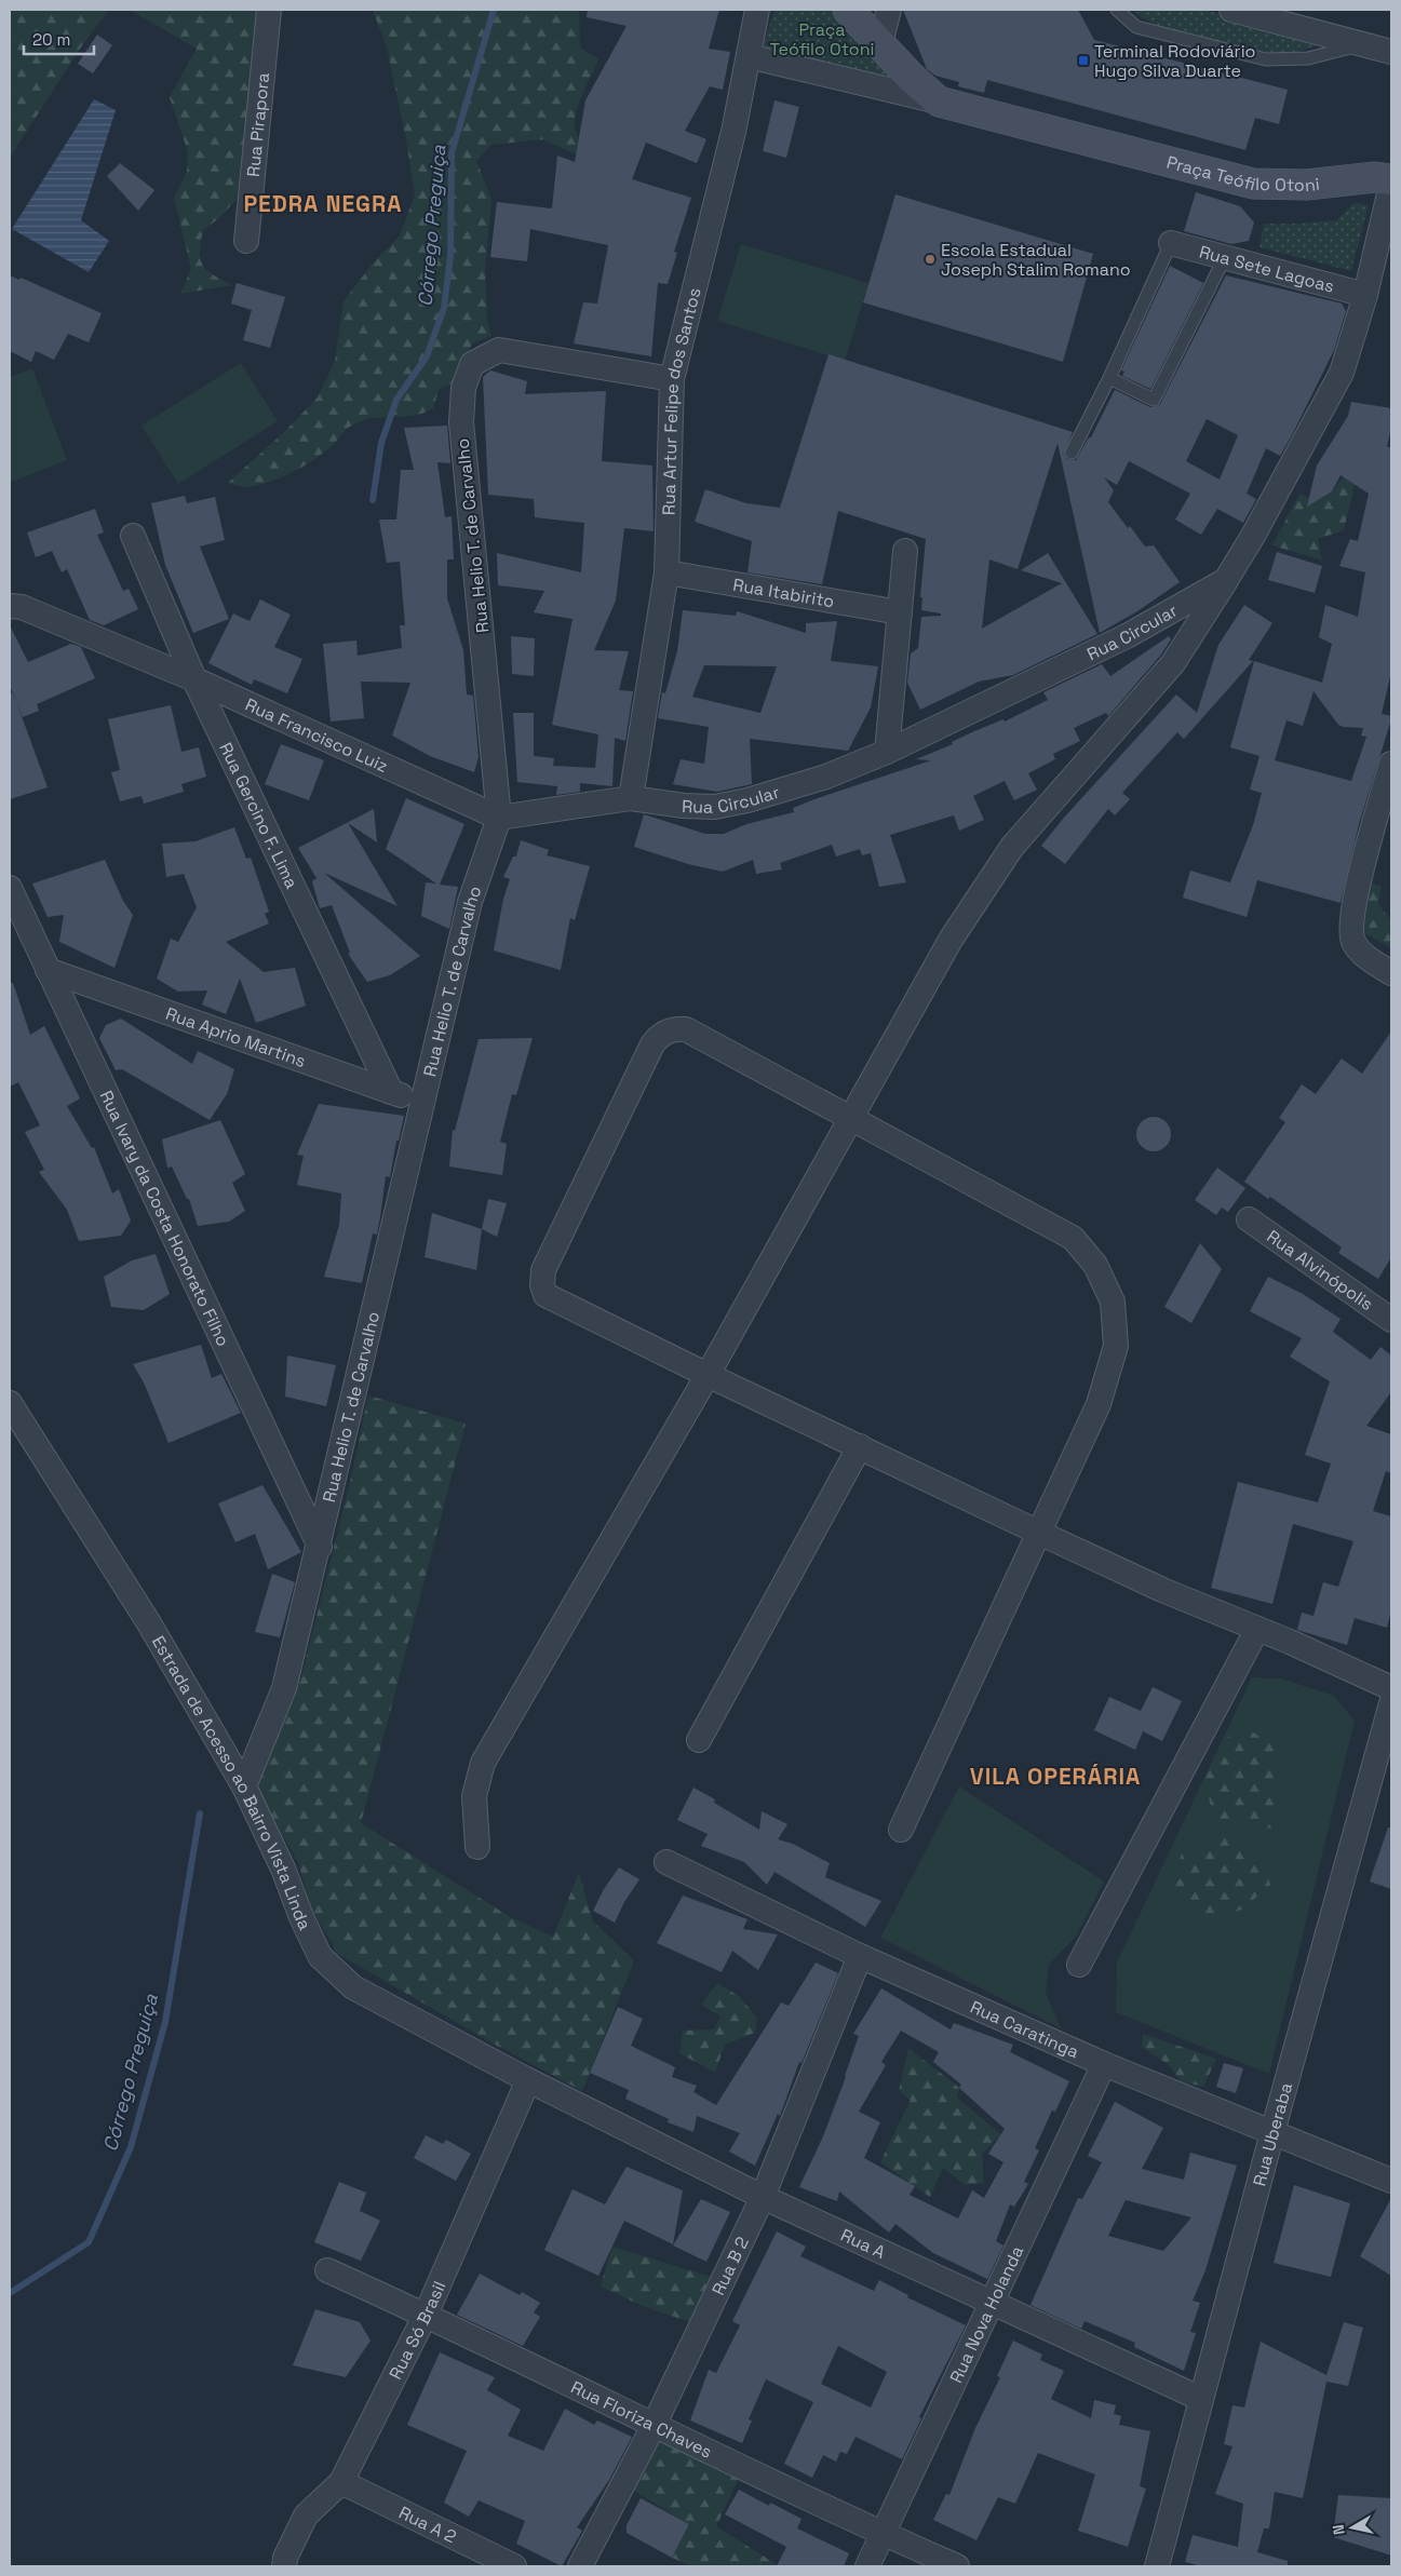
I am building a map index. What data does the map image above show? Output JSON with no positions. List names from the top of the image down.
{
  "streets": {
    "main road": ["Praça Teófilo Otoni"],
    "street": [
      "Rua Pirapora",
      "Rua Sete Lagoas",
      "Rua Artur Felipe dos Santos",
      "Rua Helio T. de Carvalho",
      "Rua Itabirito",
      "Rua Circular",
      "Rua Francisco Luiz",
      "Rua Gercino F. Lima",
      "Rua Aprio Martins",
      "Rua Ivary da Costa Honorato Filho",
      "Rua Alvinópolis",
      "Estrada de Acesso ao Bairro Vista Linda",
      "Rua Caratinga",
      "Rua Uberaba",
      "Rua A",
      "Rua B 2",
      "Rua Nova Holanda",
      "Rua Só Brasil",
      "Rua Floriza Chaves",
      "Rua A 2"
    ]
  },
  "crossings": [
    ["Praça Teófilo Otoni", "Rua Artur Felipe dos Santos"],
    ["Rua Artur Felipe dos Santos", "Rua Helio T. de Carvalho"],
    ["Rua Artur Felipe dos Santos", "Rua Itabirito"],
    ["Rua Artur Felipe dos Santos", "Rua Circular"],
    ["Rua Helio T. de Carvalho", "Rua Francisco Luiz"],
    ["Rua Helio T. de Carvalho", "Rua Aprio Martins"],
    ["Rua Helio T. de Carvalho", "Rua Ivary da Costa Honorato Filho"],
    ["Rua Helio T. de Carvalho", "Estrada de Acesso ao Bairro Vista Linda"],
    ["Rua Francisco Luiz", "Rua Gercino F. Lima"],
    ["Rua Gercino F. Lima", "Rua Aprio Martins"],
    ["Rua Aprio Martins", "Rua Ivary da Costa Honorato Filho"],
    ["Estrada de Acesso ao Bairro Vista Linda", "Rua A"],
    ["Estrada de Acesso ao Bairro Vista Linda", "Rua Só Brasil"],
    ["Rua Caratinga", "Rua Uberaba"],
    ["Rua Caratinga", "Rua B 2"],
    ["Rua Caratinga", "Rua Nova Holanda"],
    ["Rua Uberaba", "Rua A"],
    ["Rua A", "Rua B 2"],
    ["Rua A", "Rua Nova Holanda"],
    ["Rua A", "Rua Só Brasil"],
    ["Rua B 2", "Rua Floriza Chaves"],
    ["Rua Nova Holanda", "Rua Floriza Chaves"],
    ["Rua Só Brasil", "Rua Floriza Chaves"],
    ["Rua Só Brasil", "Rua A 2"]
  ],
  "districts": ["PEDRA NEGRA", "VILA OPERÁRIA"],
  "water": ["Córrego Preguiça"],
  "parks": ["Praça Teófilo Otoni"],
  "places": {
    "transit": ["Terminal Rodoviário Hugo Silva Duarte"],
    "other": ["Escola Estadual Joseph Stalim Romano"]
  },
  "scale_bar": "20 m",
  "north": "left"
}
